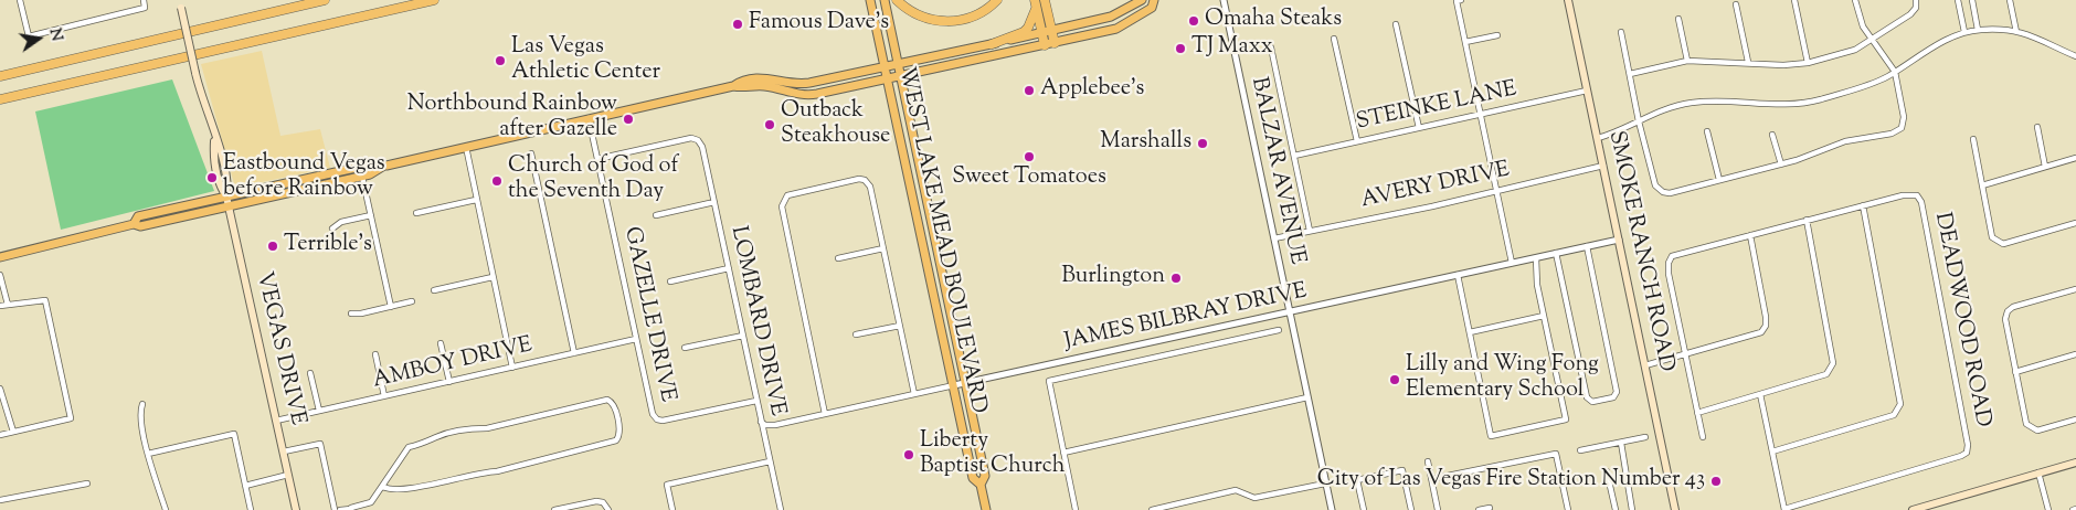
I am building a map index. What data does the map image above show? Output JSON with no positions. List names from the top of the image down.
{
  "streets": {
    "main road": ["WEST LAKE MEAD BOULEVARD", "SMOKE RANCH ROAD", "VEGAS DRIVE"],
    "street": [
      "STEINKE LANE",
      "BALZAR AVENUE",
      "AVERY DRIVE",
      "GAZELLE DRIVE",
      "JAMES BILBRAY DRIVE",
      "DEADWOOD ROAD",
      "LOMBARD DRIVE",
      "AMBOY DRIVE"
    ]
  },
  "crossings": [
    ["STEINKE LANE", "SMOKE RANCH ROAD"],
    ["BALZAR AVENUE", "AVERY DRIVE"],
    ["BALZAR AVENUE", "JAMES BILBRAY DRIVE"],
    ["AVERY DRIVE", "SMOKE RANCH ROAD"],
    ["WEST LAKE MEAD BOULEVARD", "JAMES BILBRAY DRIVE"],
    ["SMOKE RANCH ROAD", "JAMES BILBRAY DRIVE"],
    ["GAZELLE DRIVE", "LOMBARD DRIVE"],
    ["GAZELLE DRIVE", "AMBOY DRIVE"],
    ["JAMES BILBRAY DRIVE", "LOMBARD DRIVE"],
    ["VEGAS DRIVE", "AMBOY DRIVE"]
  ],
  "places": [
    "Omaha Steaks",
    "Famous Dave's",
    "TJ Maxx",
    "Las Vegas Athletic Center",
    "Applebee's",
    "Northbound Rainbow after Gazelle",
    "Outback Steakhouse",
    "Marshalls",
    "Sweet Tomatoes",
    "Eastbound Vegas before Rainbow",
    "Church of God of the Seventh Day",
    "Terrible's",
    "Burlington",
    "Lilly and Wing Fong Elementary School",
    "Liberty Baptist Church",
    "City of Las Vegas Fire Station Number 43"
  ],
  "north": "right"
}
